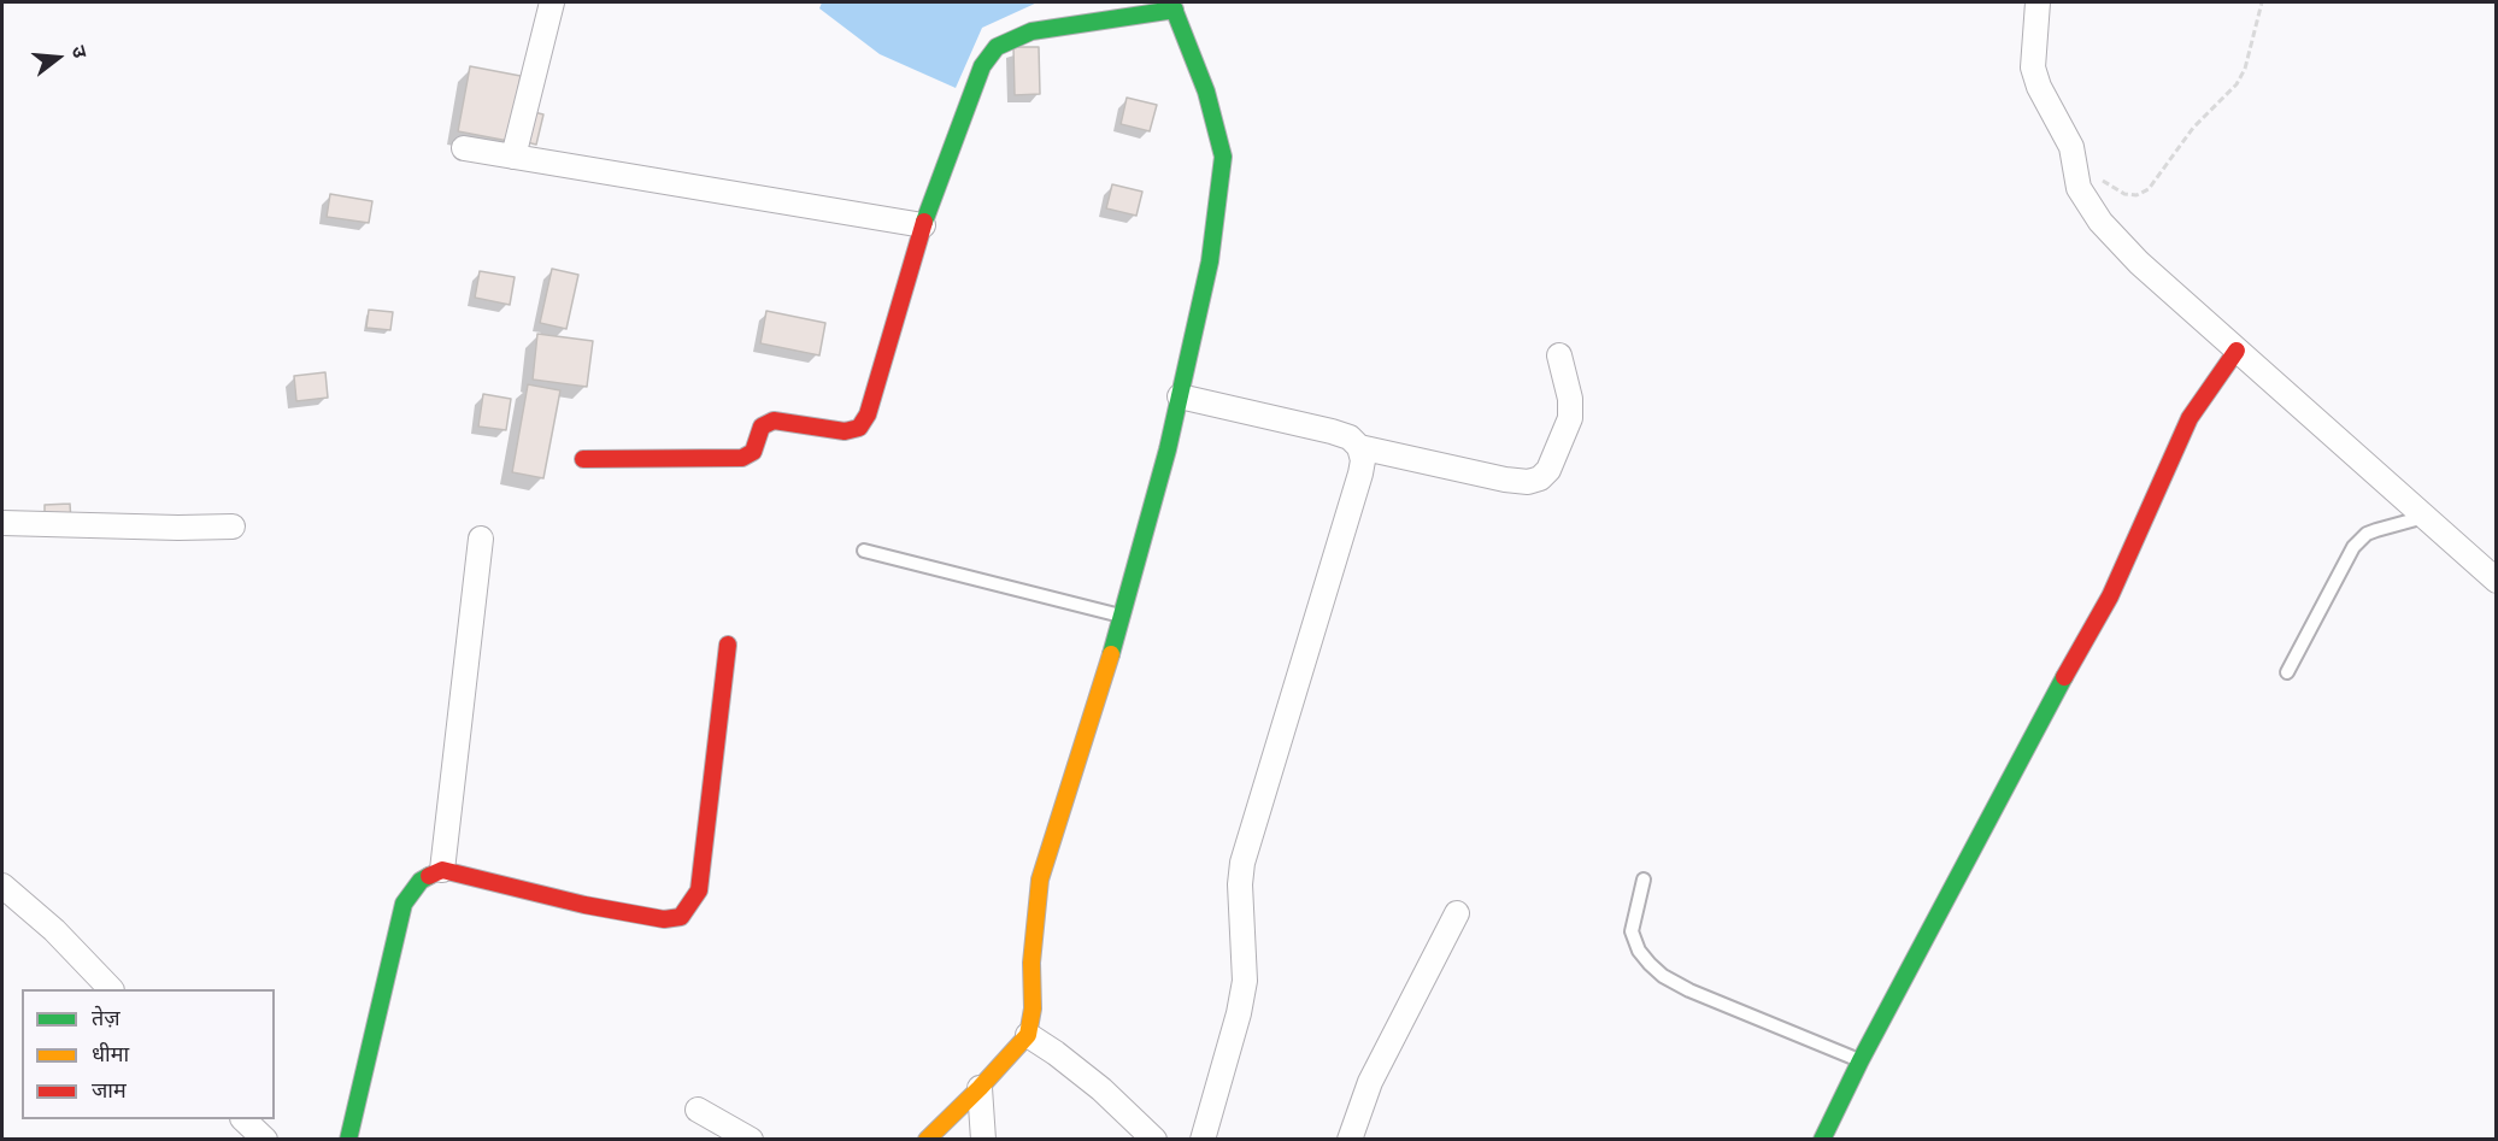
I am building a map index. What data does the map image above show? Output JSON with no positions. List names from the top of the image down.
{
  "legend": ["तेज़", "धीमा", "जाम"],
  "north": "right"
}
